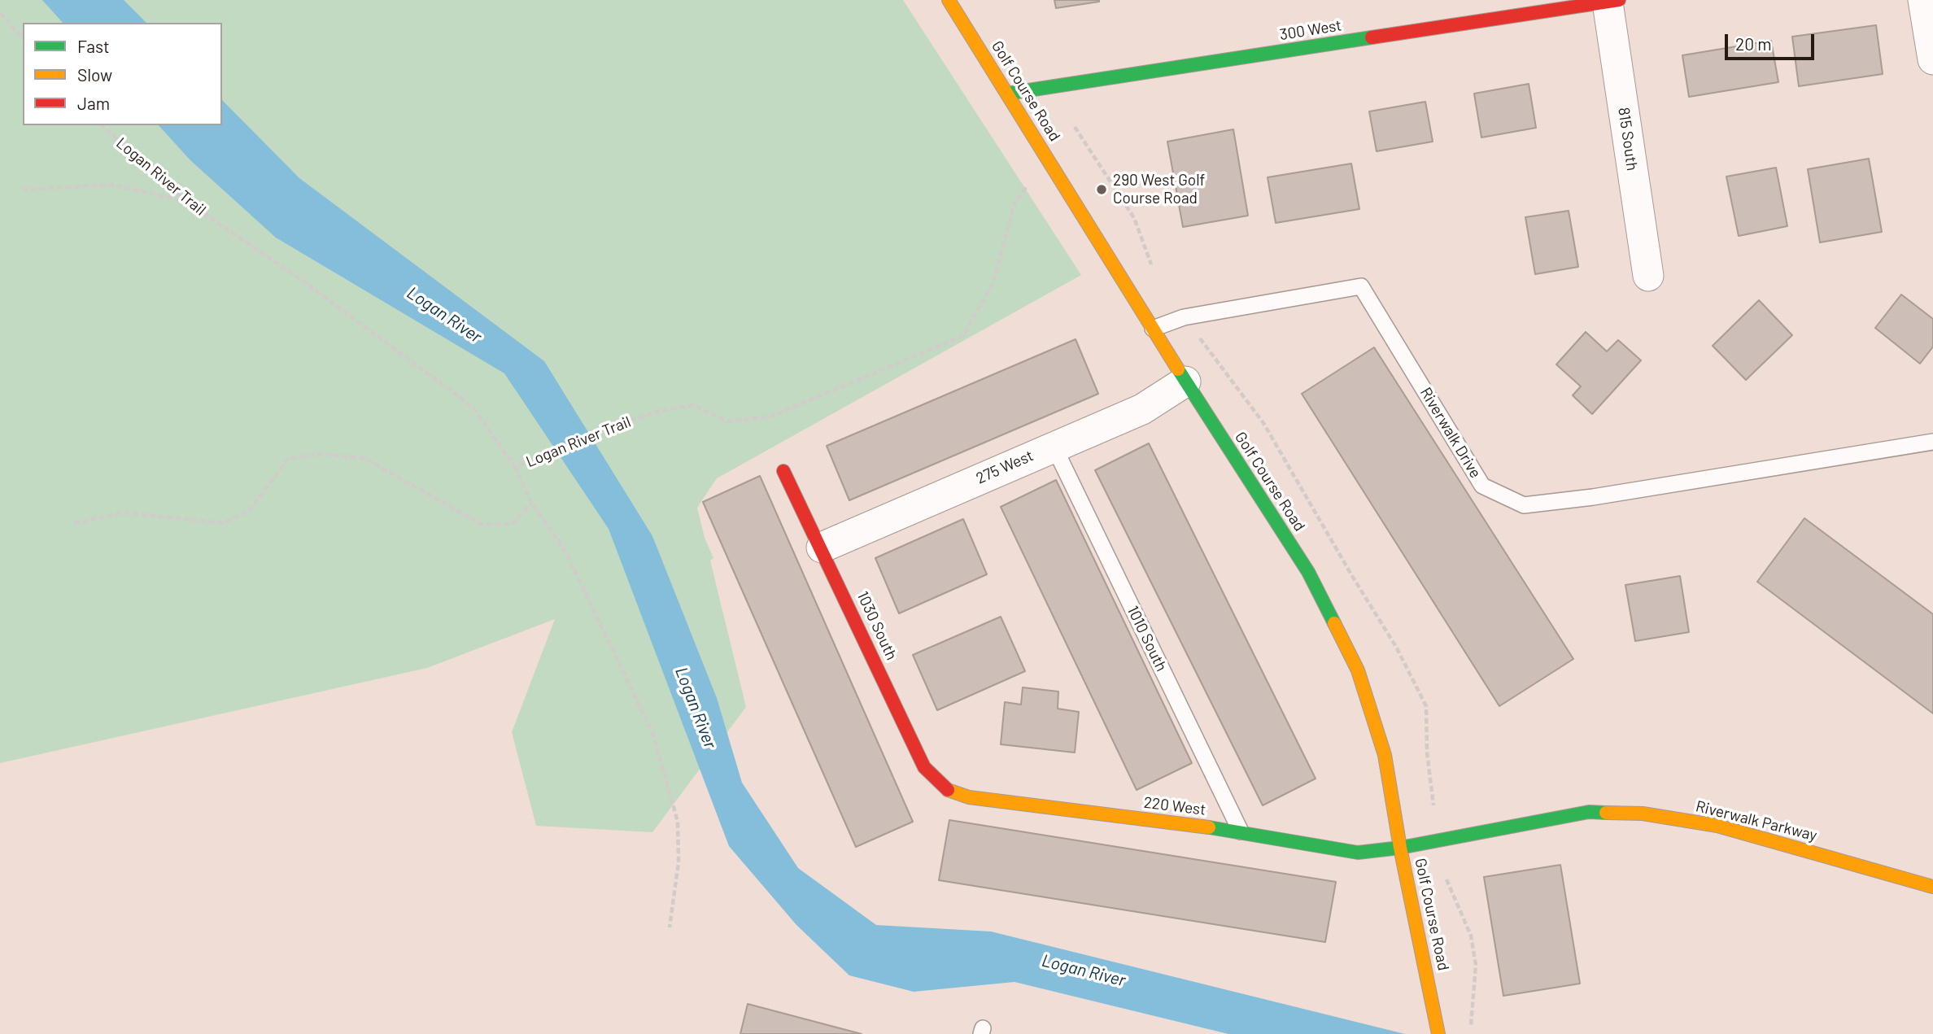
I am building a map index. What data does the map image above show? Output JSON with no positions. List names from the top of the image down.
{
  "streets": {
    "street": [
      "300 West",
      "Golf Course Road",
      "815 South",
      "275 West",
      "1030 South",
      "220 West",
      "Riverwalk Parkway"
    ],
    "lane": ["Riverwalk Drive", "1010 South"],
    "path": ["Logan River Trail"]
  },
  "crossings": [
    ["300 West", "Golf Course Road"],
    ["300 West", "815 South"],
    ["Golf Course Road", "Riverwalk Drive"],
    ["Golf Course Road", "275 West"],
    ["Golf Course Road", "220 West"],
    ["Golf Course Road", "Riverwalk Parkway"],
    ["275 West", "1030 South"],
    ["275 West", "1010 South"],
    ["1030 South", "220 West"],
    ["1010 South", "220 West"],
    ["220 West", "Riverwalk Parkway"]
  ],
  "water": ["Logan River"],
  "places": ["290 West Golf Course Road"],
  "legend": ["Fast", "Slow", "Jam"],
  "scale_bar": "20 m"
}
